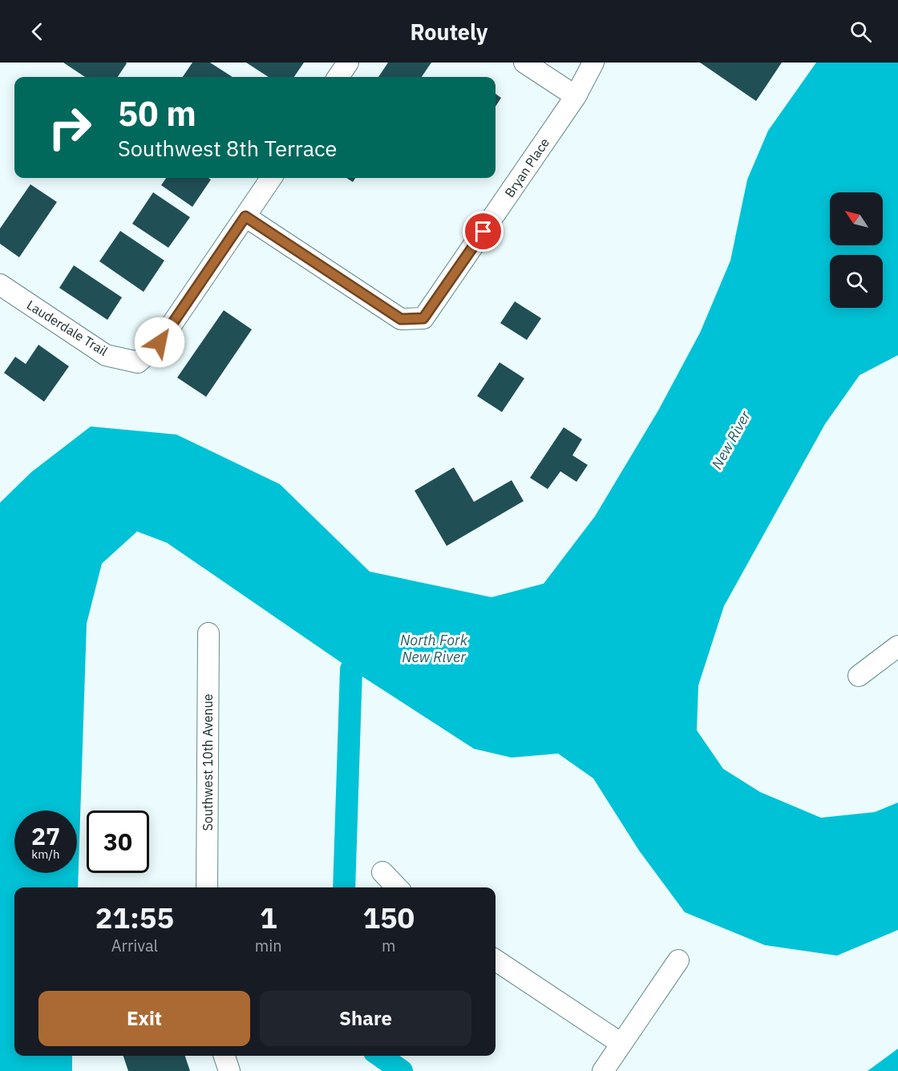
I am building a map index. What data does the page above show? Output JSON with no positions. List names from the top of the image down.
{
  "streets": {
    "street": ["Bryan Place", "Lauderdale Trail", "Southwest 10th Avenue"]
  },
  "crossings": [
    ["Bryan Place", "Lauderdale Trail"]
  ],
  "water": ["New River", "North Fork New River"],
  "north": "top left",
  "page": {
    "header": "Routely",
    "turn": ["50 m", "Southwest 8th Terrace"],
    "speed": "27 km/h",
    "limit": "30",
    "eta": [
      "21:55",
      "Arrival",
      "1",
      "min",
      "150",
      "m"
    ],
    "buttons": ["Exit", "Share"]
  }
}
